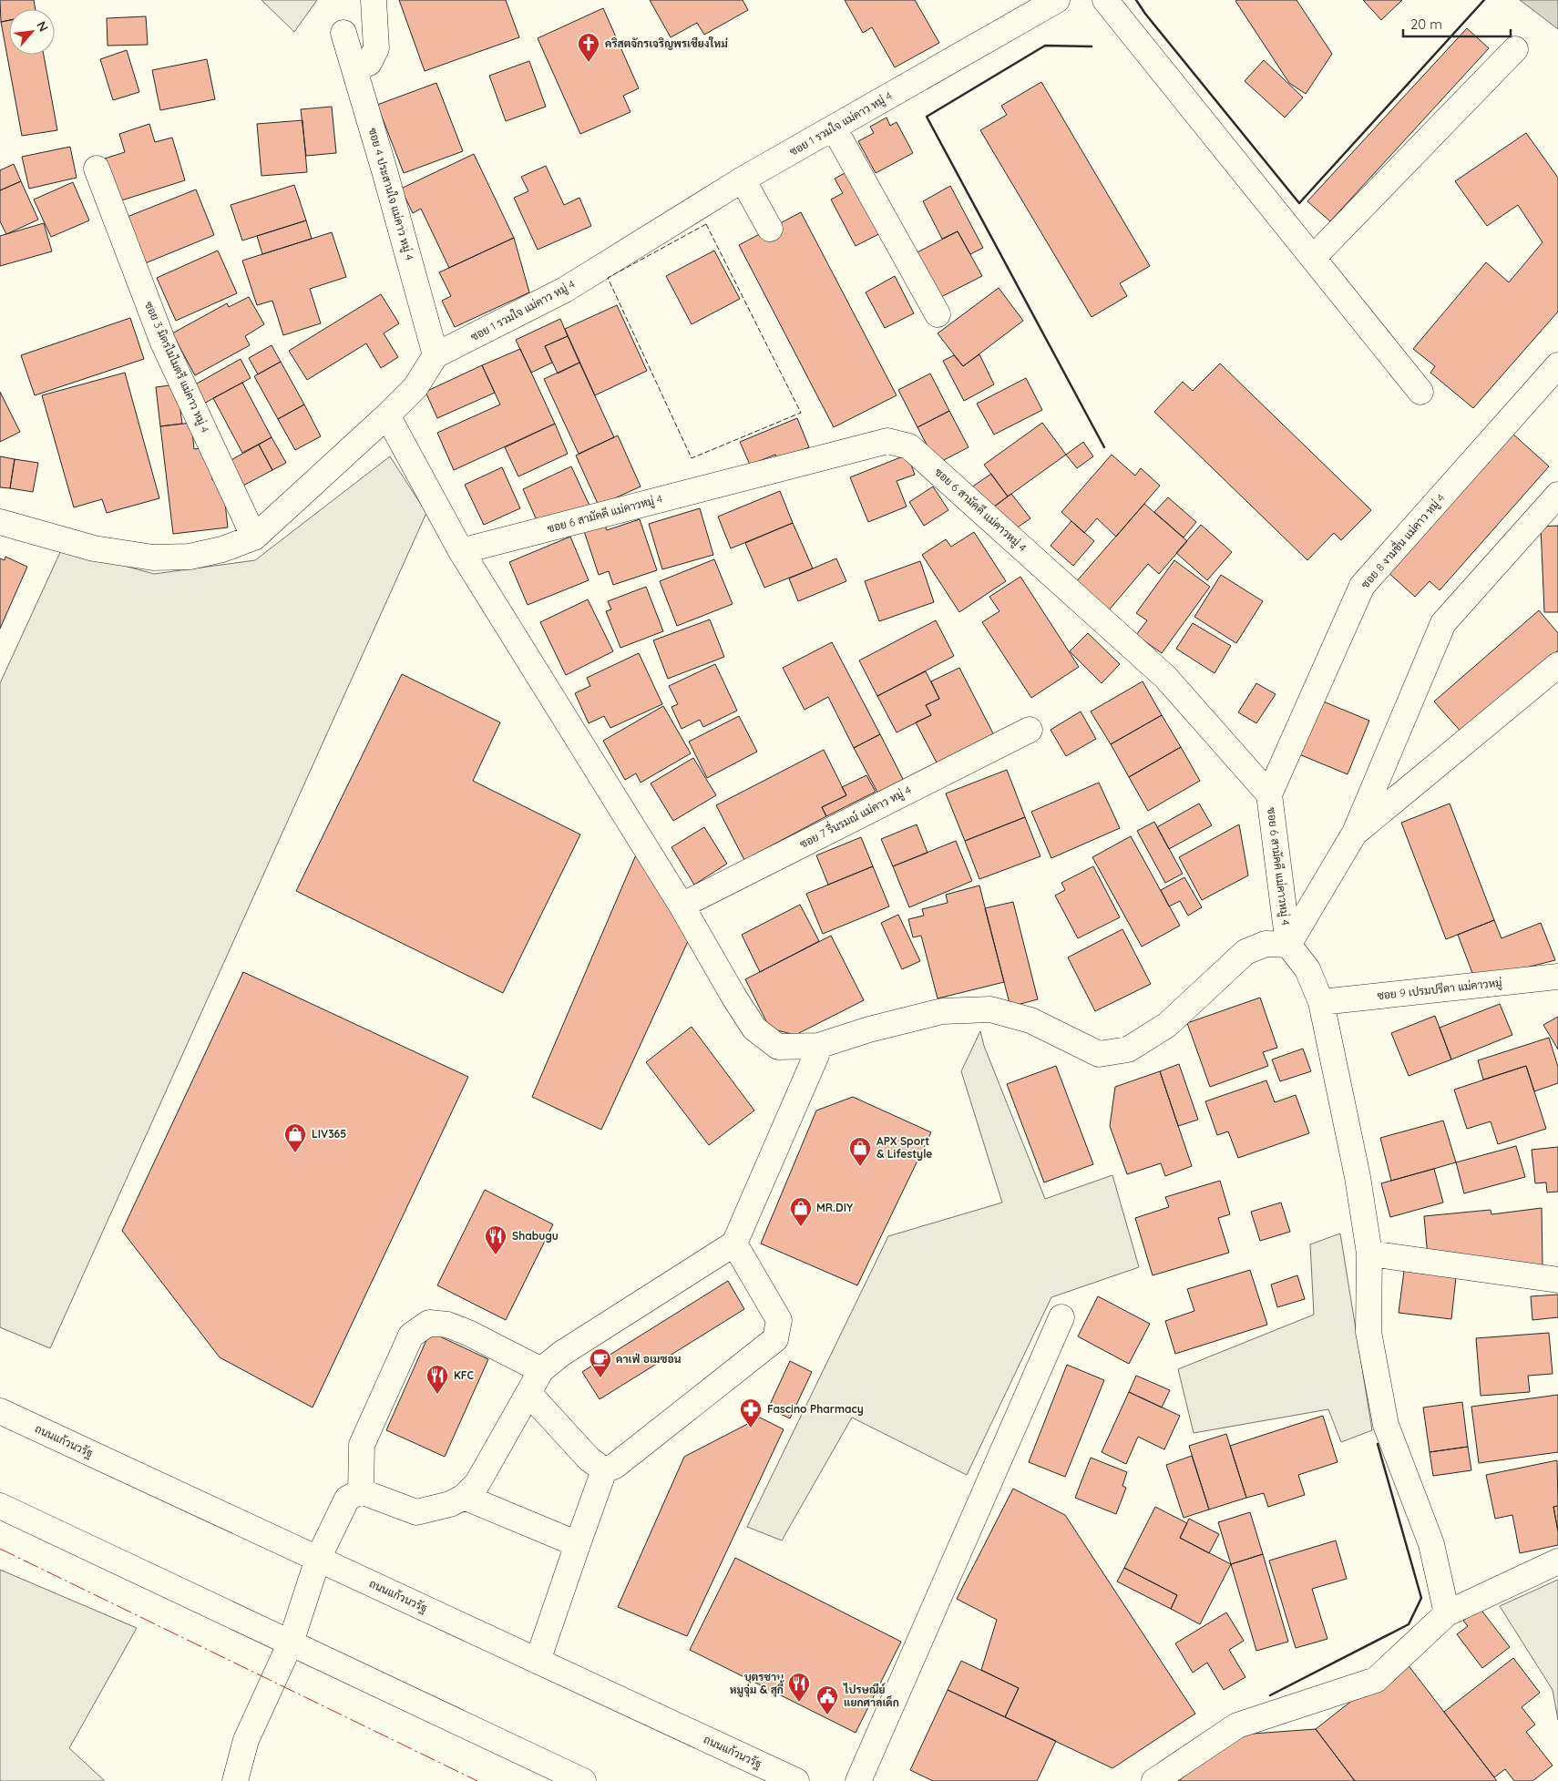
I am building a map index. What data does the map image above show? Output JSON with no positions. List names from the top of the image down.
{
  "streets": {
    "street": [
      "ซอย 1 รวมใจ แม่คาว หมู่ 4",
      "ซอย 4 ประสานใจ แม่คาว หมู่ 4",
      "ซอย 3 มิตรไมไมตรี แม่คาว หมู่ 4",
      "ซอย 6 สามัคคี แม่คาวหมู่ 4",
      "ซอย 8 งามชื่น แม่คาว หมู่ 4",
      "ซอย 7 รื่นรมณ์ แม่คาว หมู่ 4",
      "ซอย 9 เปรมปรีดา แม่คาวหมู่",
      "ถนนแก้วนวรัฐ"
    ]
  },
  "crossings": [
    ["ซอย 1 รวมใจ แม่คาว หมู่ 4", "ซอย 4 ประสานใจ แม่คาว หมู่ 4"],
    ["ซอย 6 สามัคคี แม่คาวหมู่ 4", "ซอย 8 งามชื่น แม่คาว หมู่ 4"]
  ],
  "places": {
    "church": ["คริสตจักรเจริญพรเชียงใหม่"],
    "shop": ["LIV365", "APX Sport & Lifestyle", "MR.DIY"],
    "restaurant": ["Shabugu", "KFC", "บุตรชาบู หมูจุ่ม & สุกี้"],
    "cafe": ["คาเฟ่ อเมซอน"],
    "pharmacy": ["Fascino Pharmacy"],
    "public building": ["ไปรษณีย์ แยกศาลเด็ก"]
  },
  "scale_bar": "20 m",
  "north": "top right"
}
